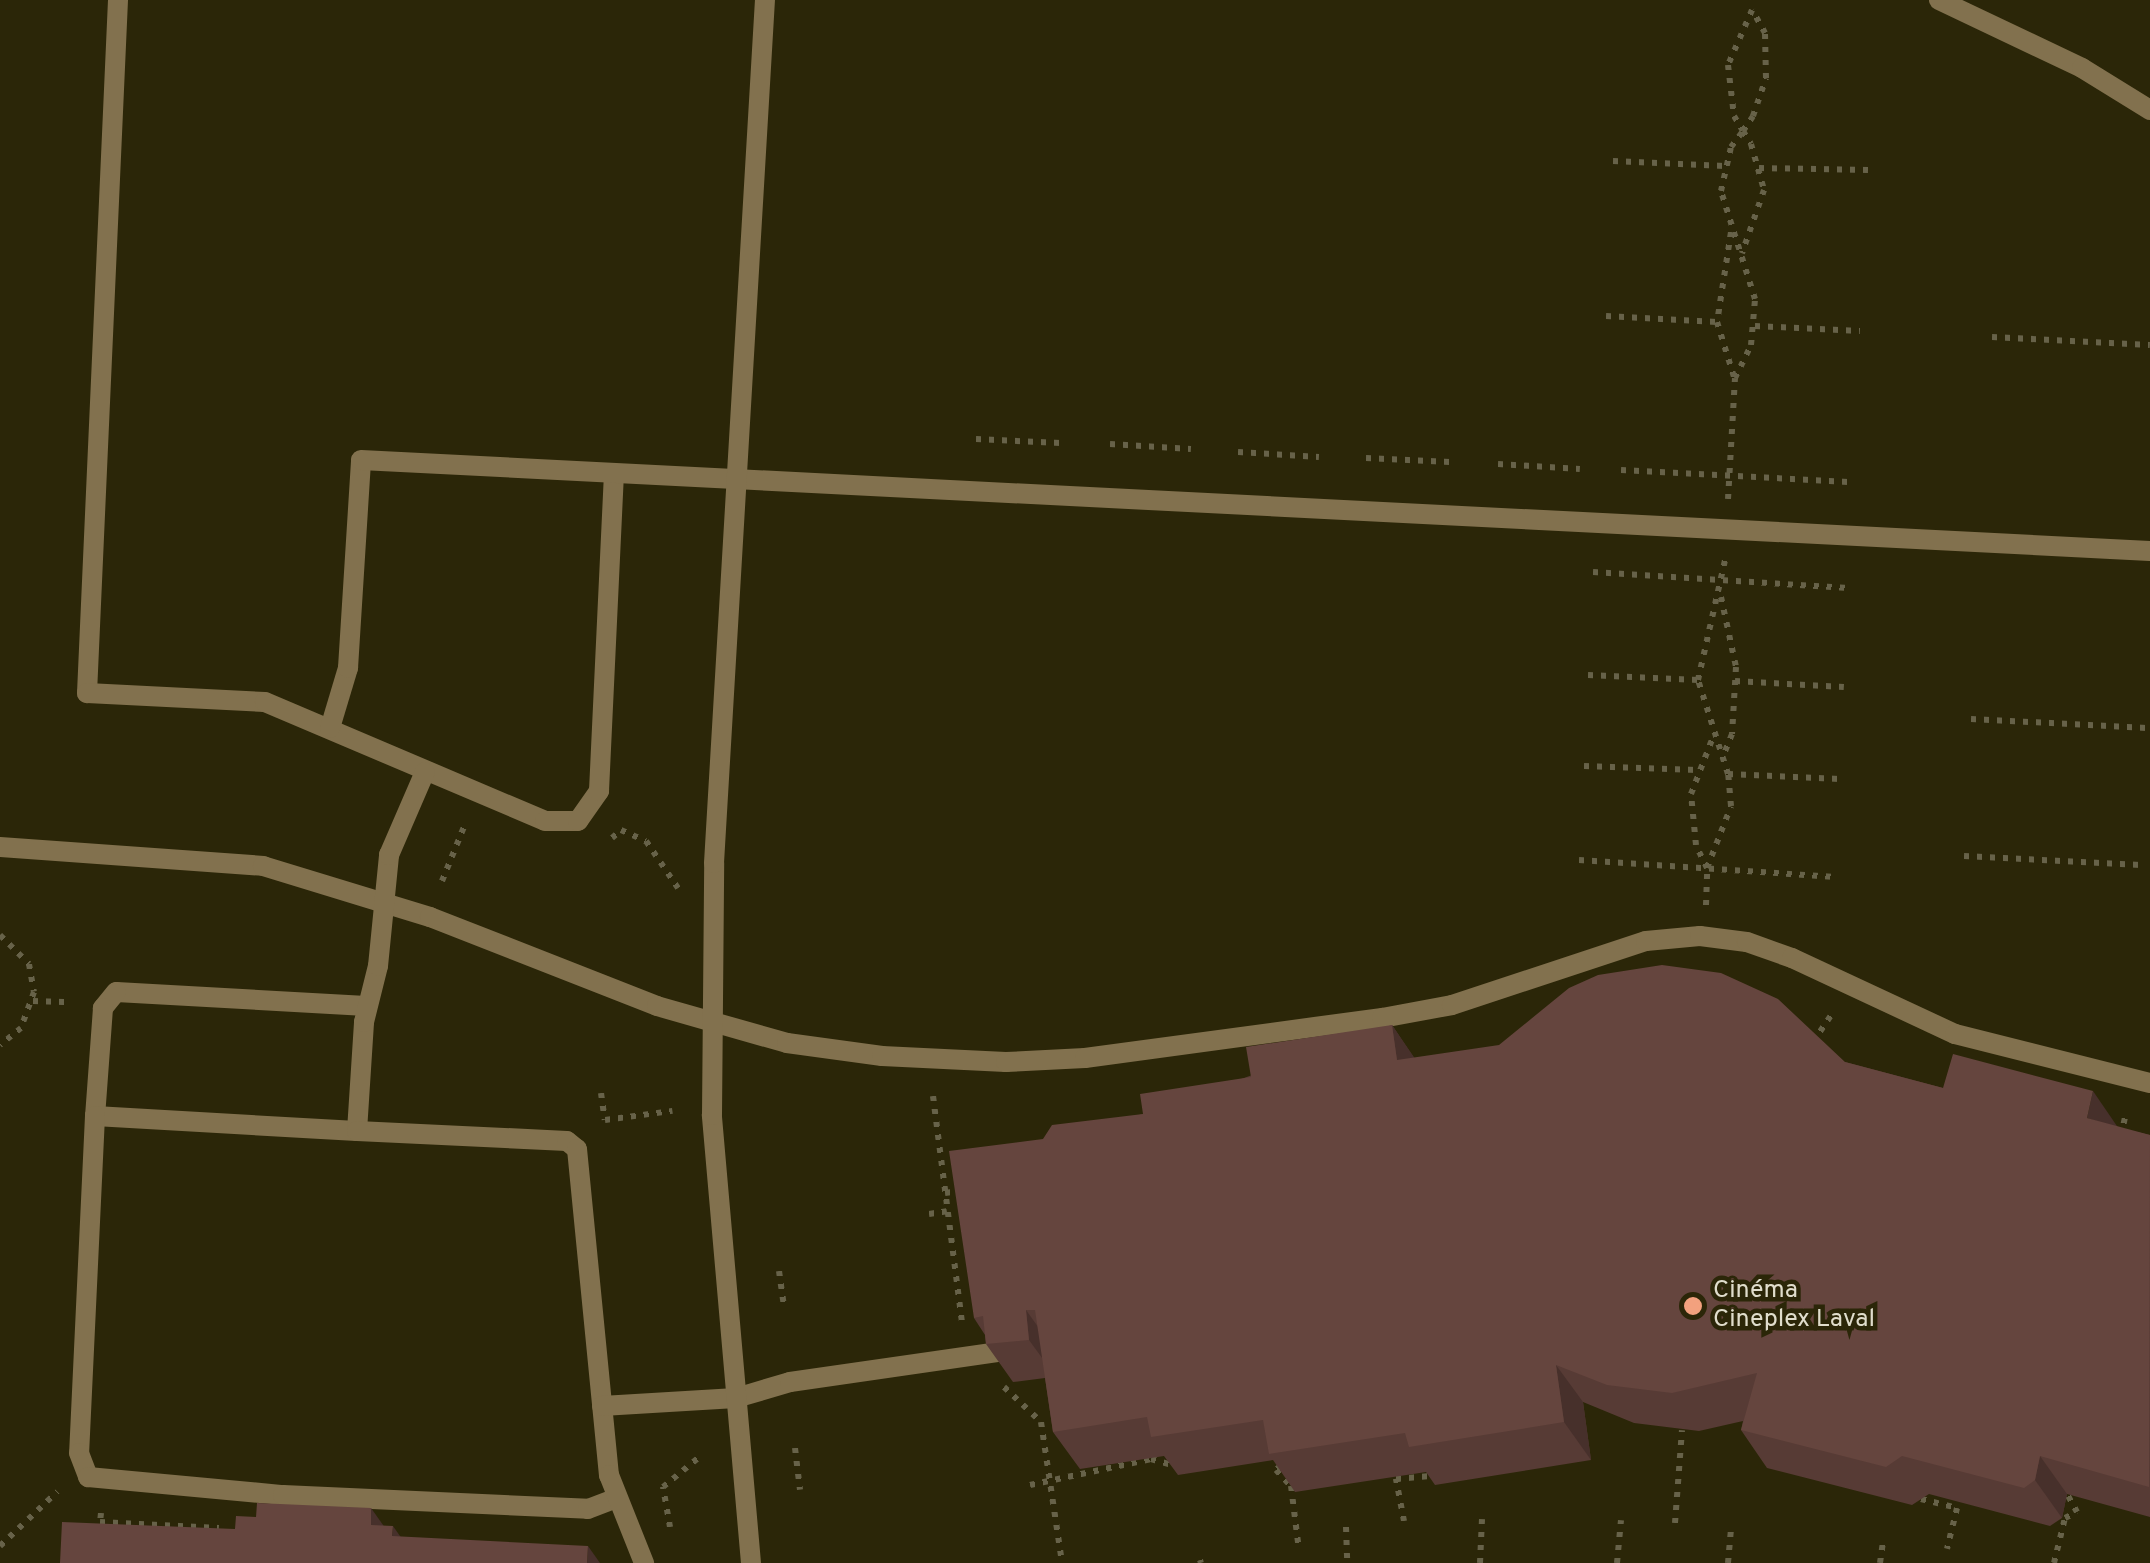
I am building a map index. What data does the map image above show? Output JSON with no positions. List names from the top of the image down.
{
  "places": ["Cinéma Cineplex Laval"]
}
